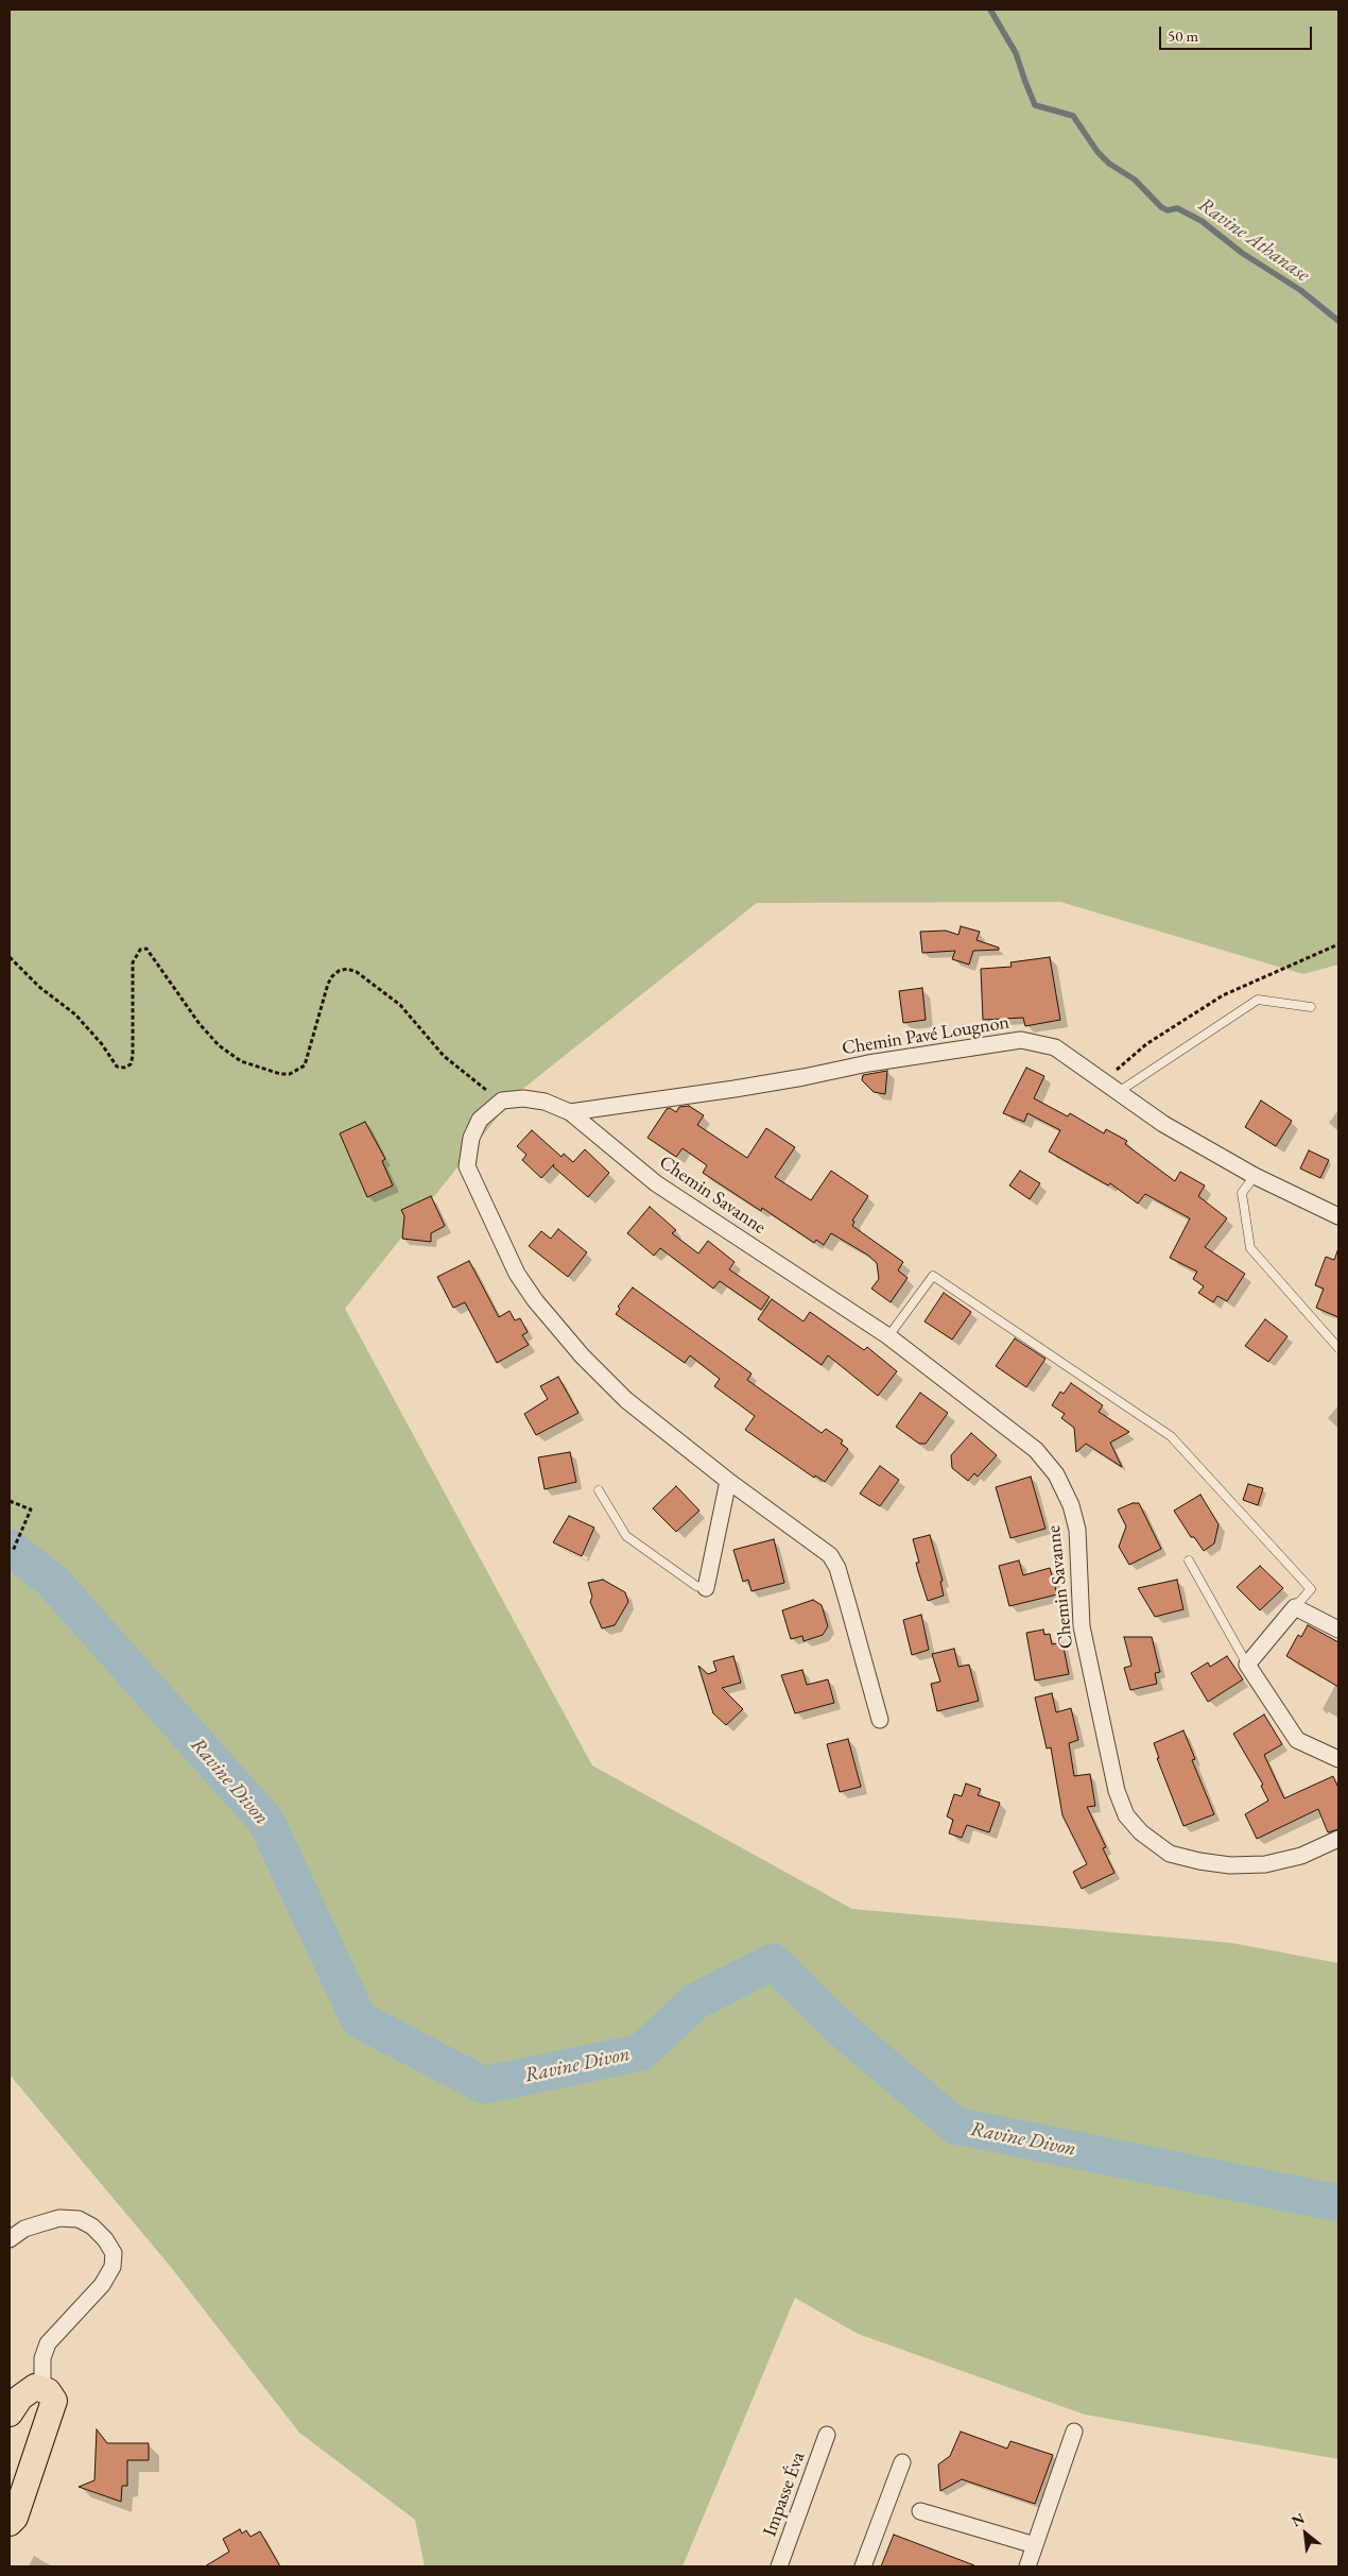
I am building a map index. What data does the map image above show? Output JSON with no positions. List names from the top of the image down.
{
  "streets": {
    "street": ["Chemin Pavé Lougnon", "Chemin Savanne", "Impasse Éva"]
  },
  "crossings": [
    ["Chemin Pavé Lougnon", "Chemin Savanne"]
  ],
  "water": ["Ravine Athanase", "Ravine Divon"],
  "scale_bar": "50 m",
  "north": "top left"
}
